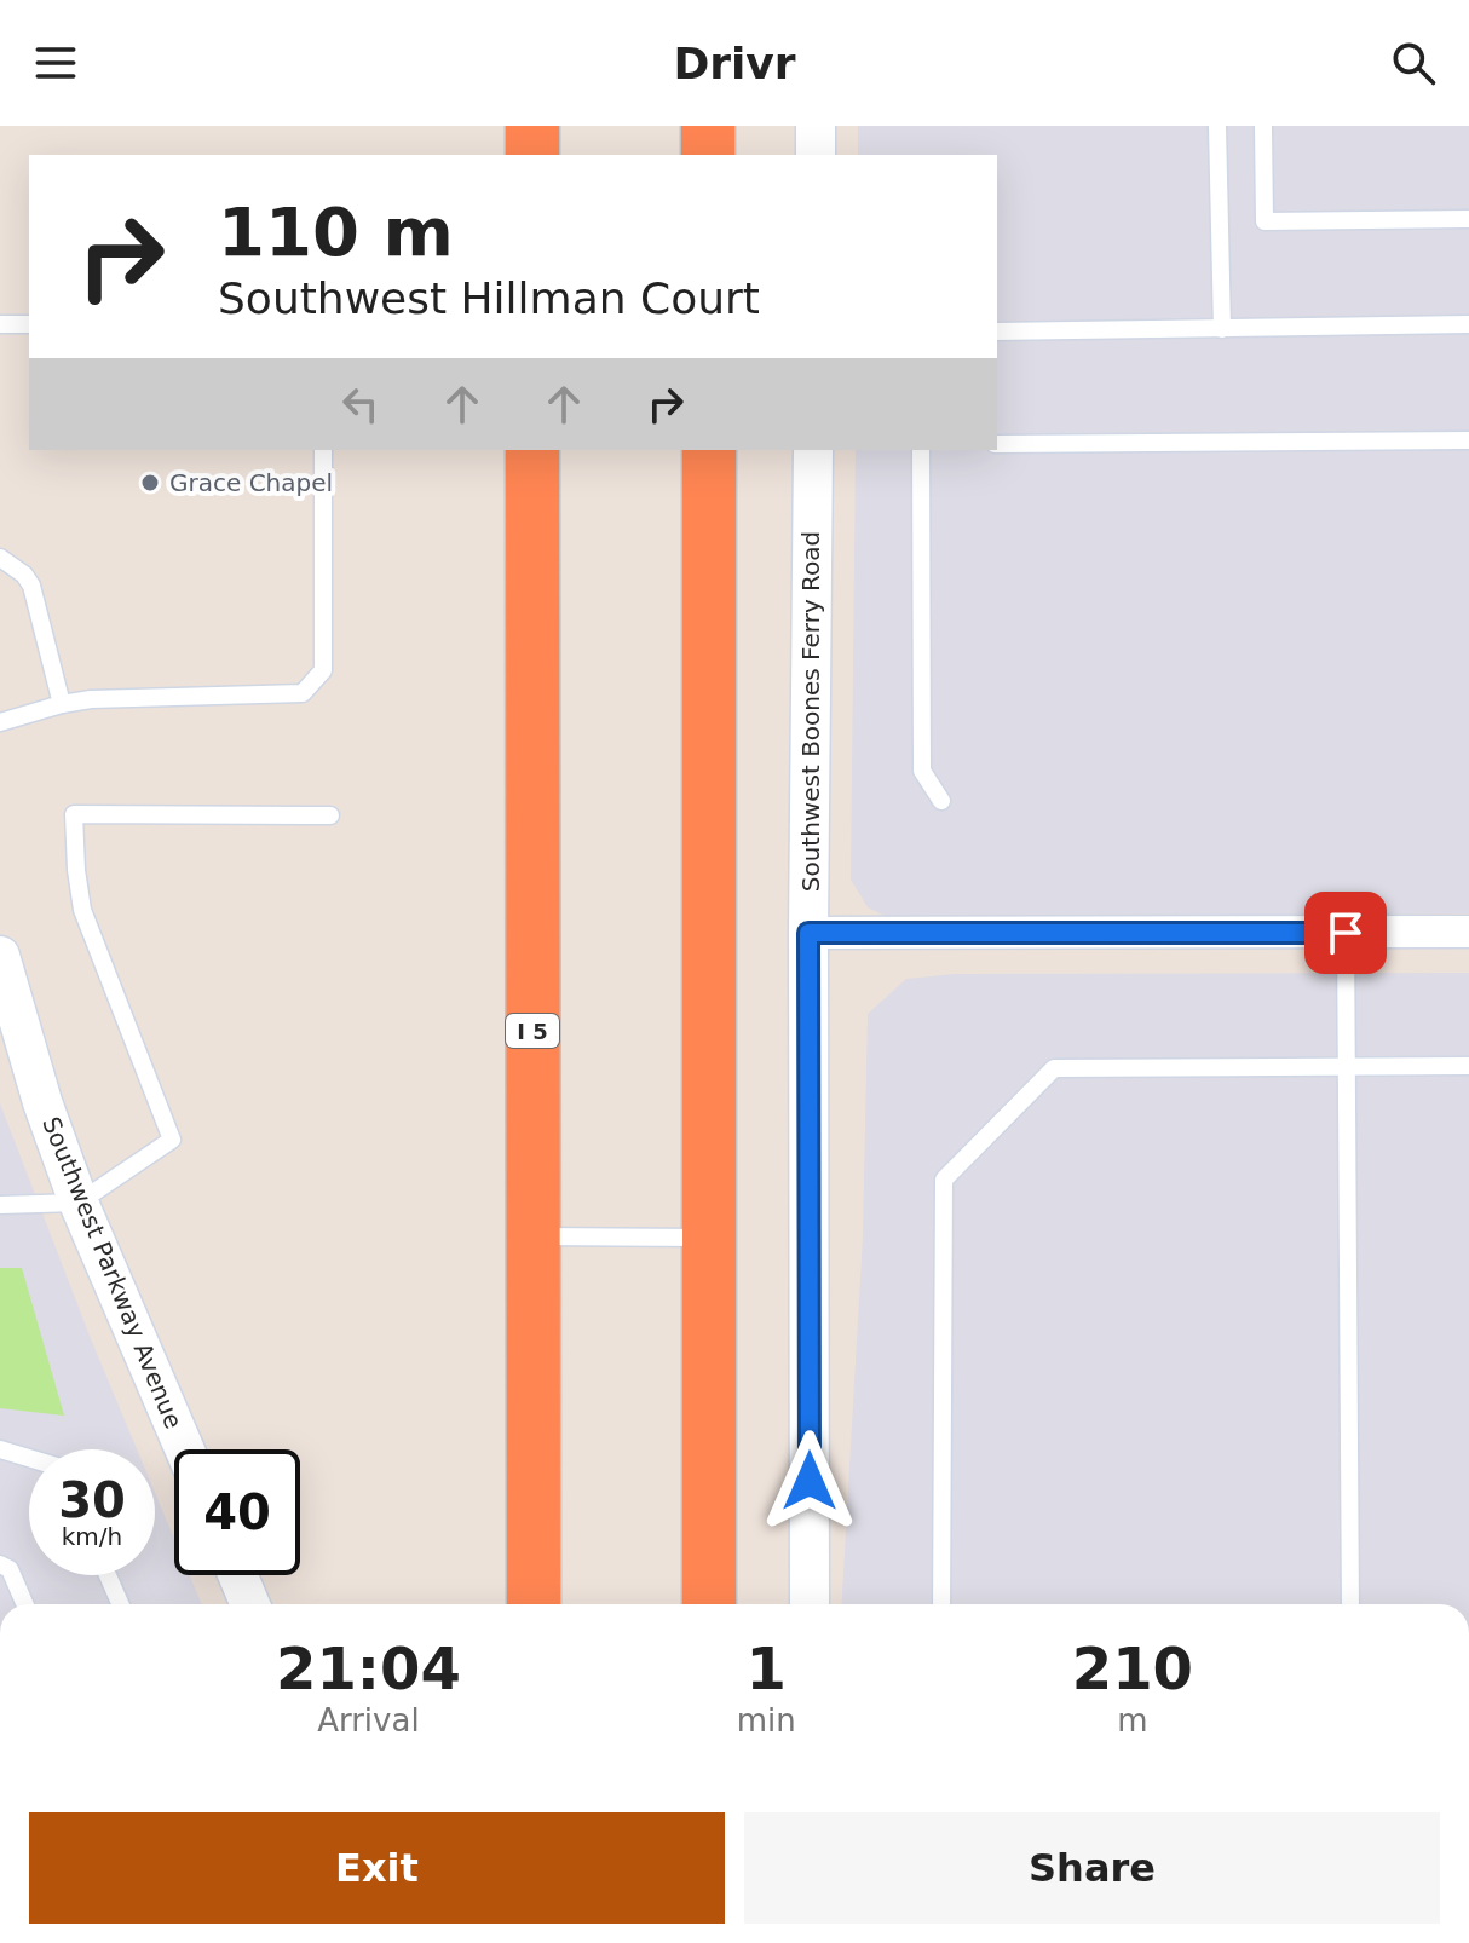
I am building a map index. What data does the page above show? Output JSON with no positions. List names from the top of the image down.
{
  "streets": {
    "highway": ["I 5"],
    "street": ["Southwest Boones Ferry Road", "Southwest Parkway Avenue"]
  },
  "places": ["Grace Chapel"],
  "page": {
    "header": "Drivr",
    "turn": ["110 m", "Southwest Hillman Court"],
    "speed": "30 km/h",
    "limit": "40",
    "eta": [
      "21:04",
      "Arrival",
      "1",
      "min",
      "210",
      "m"
    ],
    "buttons": ["Exit", "Share"]
  }
}
